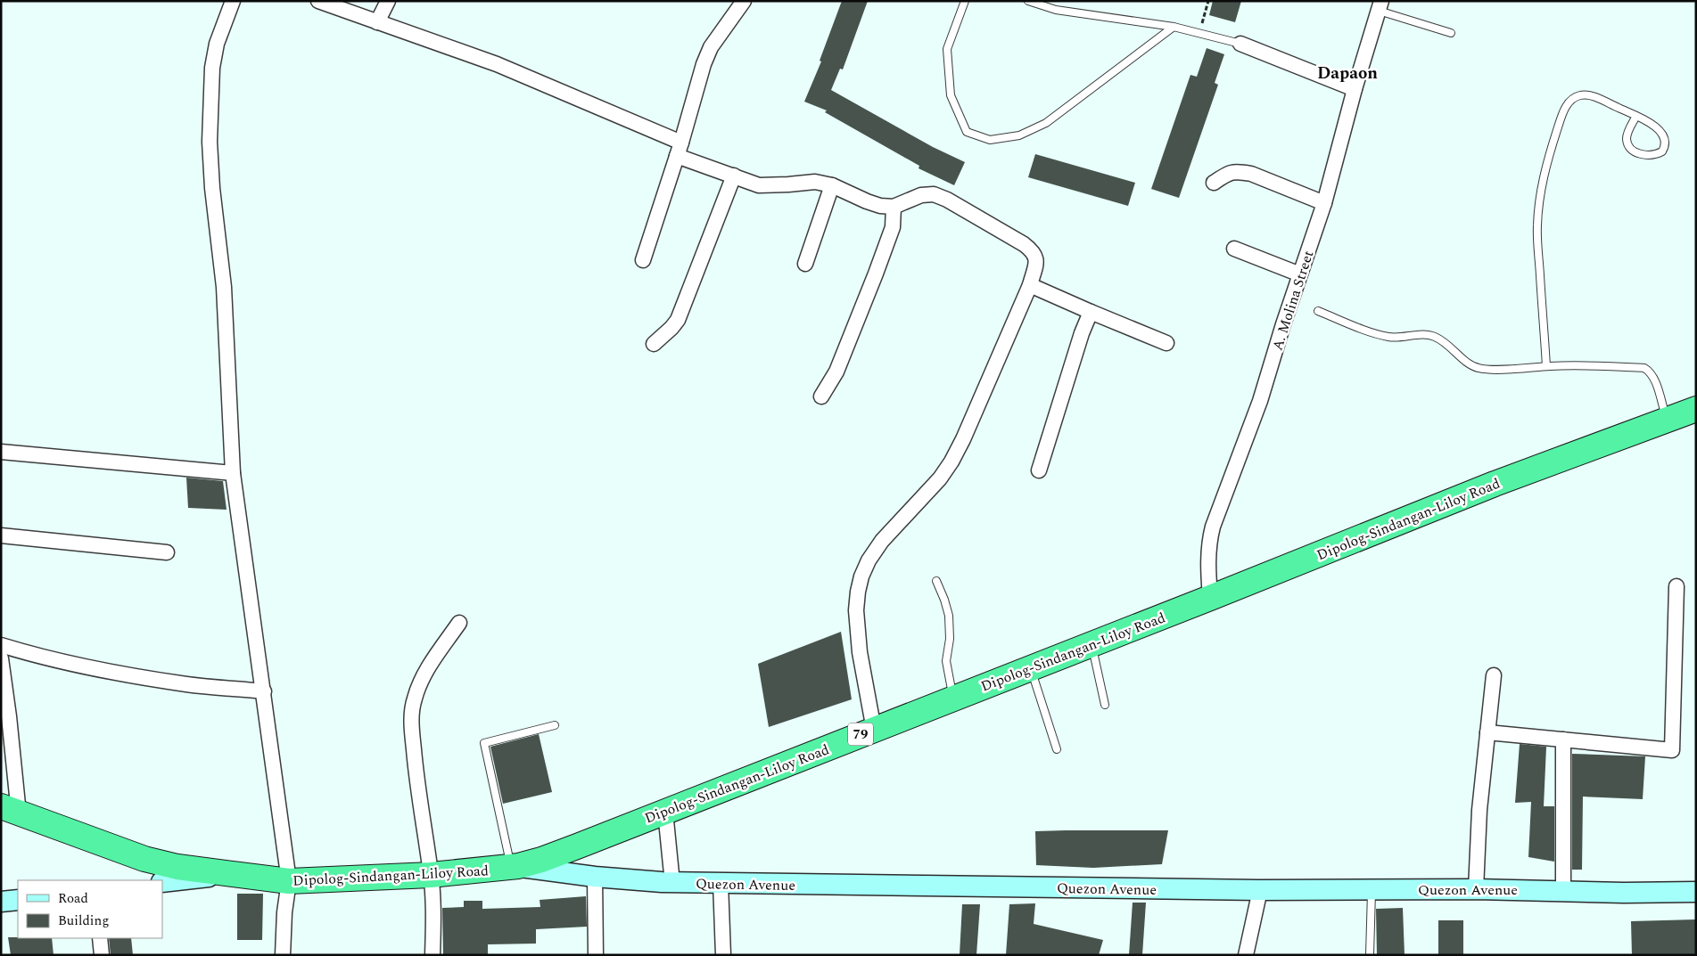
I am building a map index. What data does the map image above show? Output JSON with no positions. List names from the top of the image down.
{
  "streets": {
    "highway": ["Dipolog-Sindangan-Liloy Road", "79"],
    "street": ["A. Molina Street", "Quezon Avenue"]
  },
  "crossings": [
    ["A. Molina Street", "Dipolog-Sindangan-Liloy Road"],
    ["Dipolog-Sindangan-Liloy Road", "Quezon Avenue"]
  ],
  "districts": ["Dapaon"],
  "legend": ["Road", "Building"]
}
